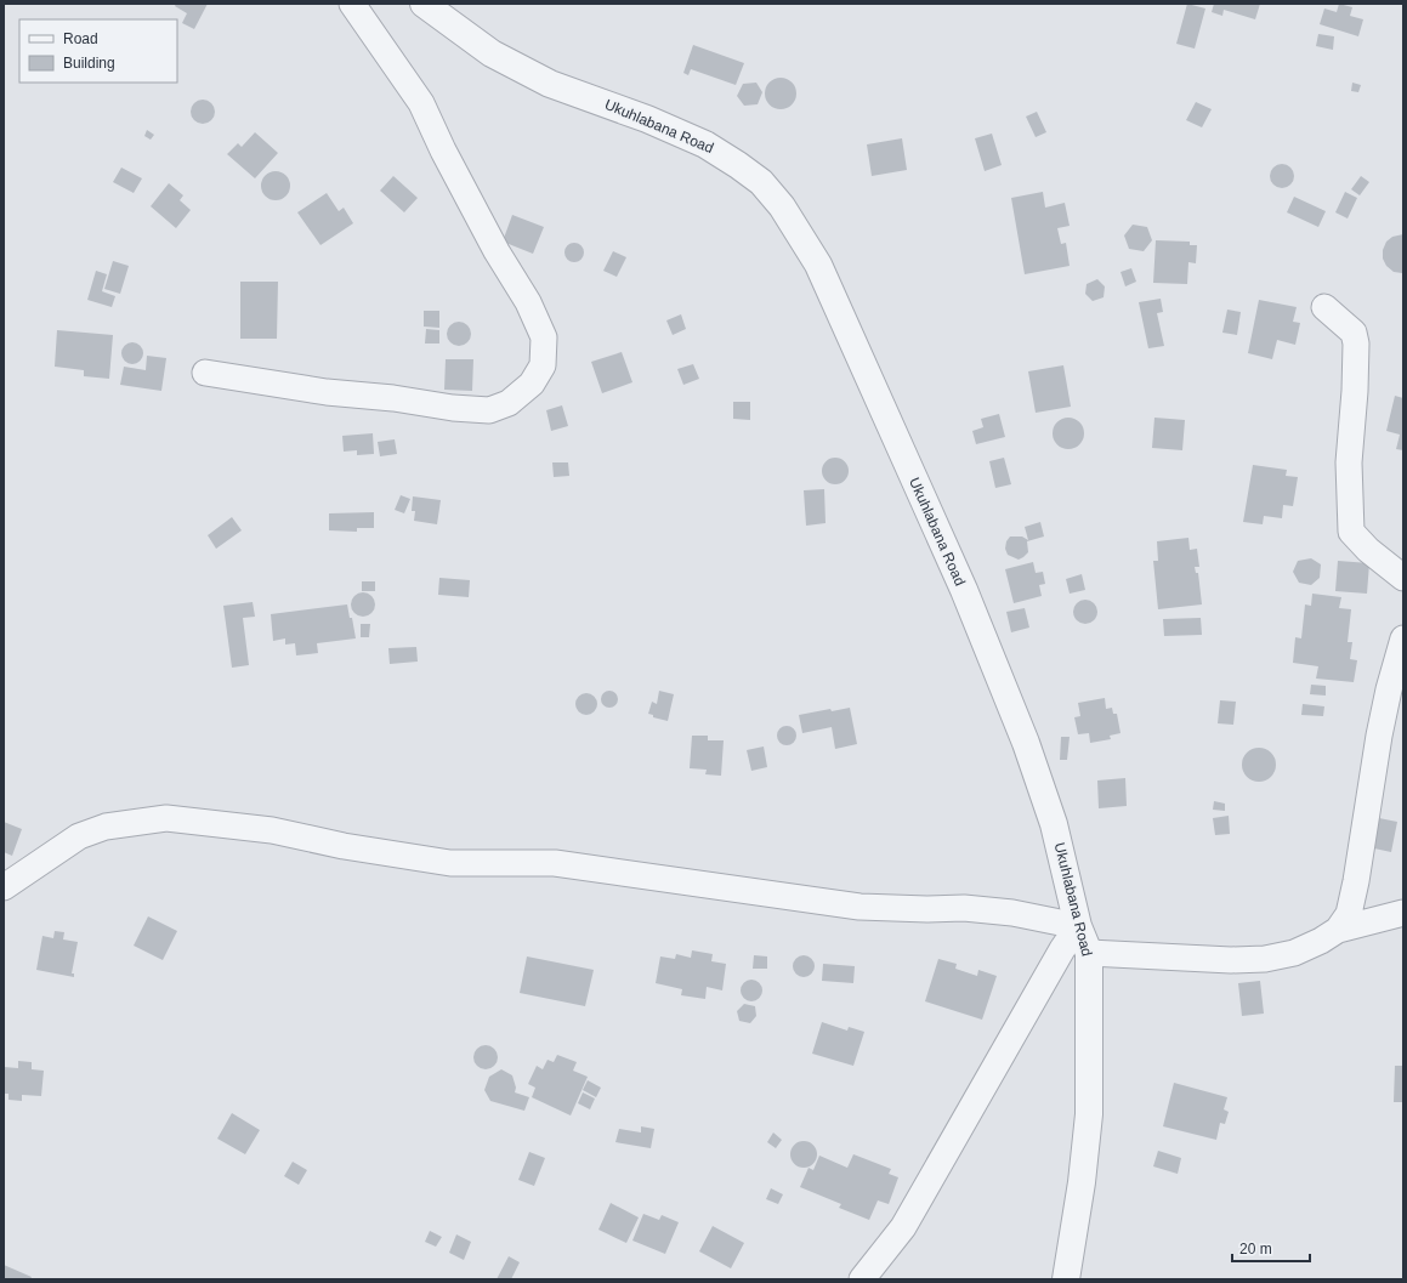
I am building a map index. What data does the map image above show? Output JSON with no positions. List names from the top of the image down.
{
  "streets": {
    "street": ["Ukuhlabana Road"]
  },
  "legend": ["Road", "Building"],
  "scale_bar": "20 m"
}
